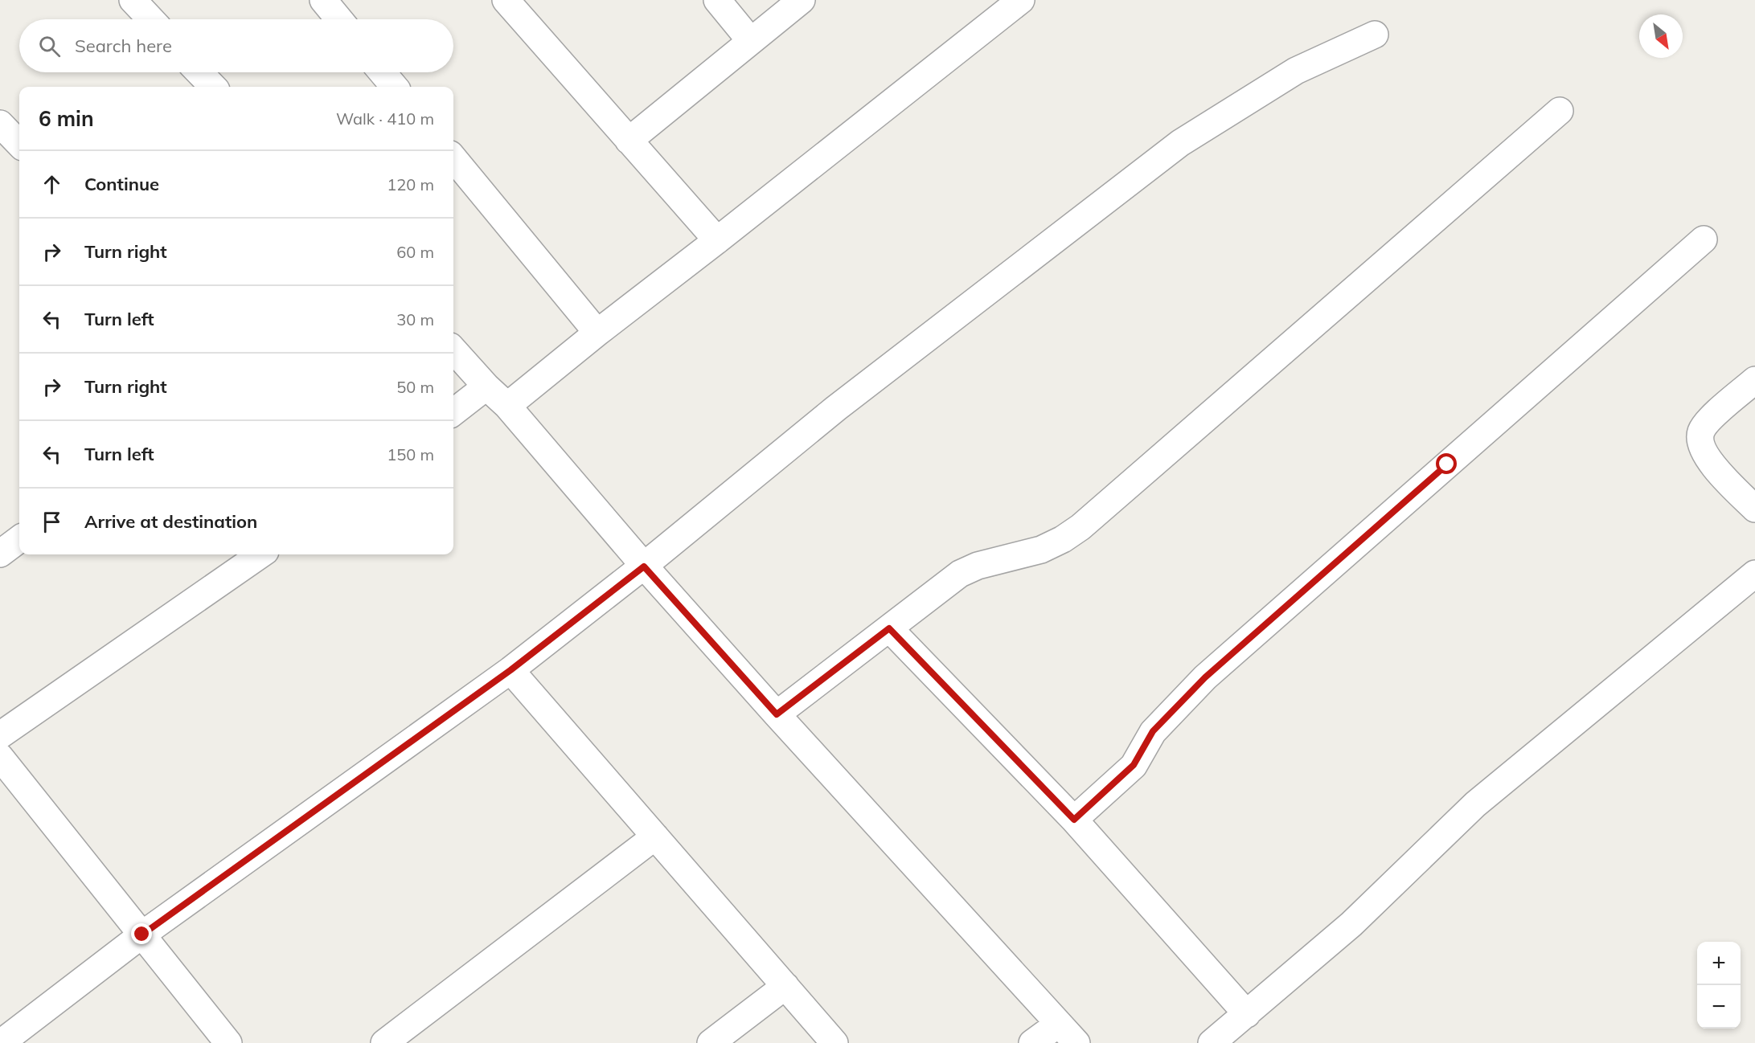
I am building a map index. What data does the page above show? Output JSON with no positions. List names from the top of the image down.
{
  "north": "bottom right",
  "page": {
    "search": "Search here",
    "heading": ["6 min", "Walk · 410 m"],
    "list": [
      ["Continue", "120 m"],
      ["Turn right", "60 m"],
      ["Turn left", "30 m"],
      ["Turn right", "50 m"],
      ["Turn left", "150 m"],
      "Arrive at destination"
    ],
    "map_buttons": ["+", "−"]
  }
}
